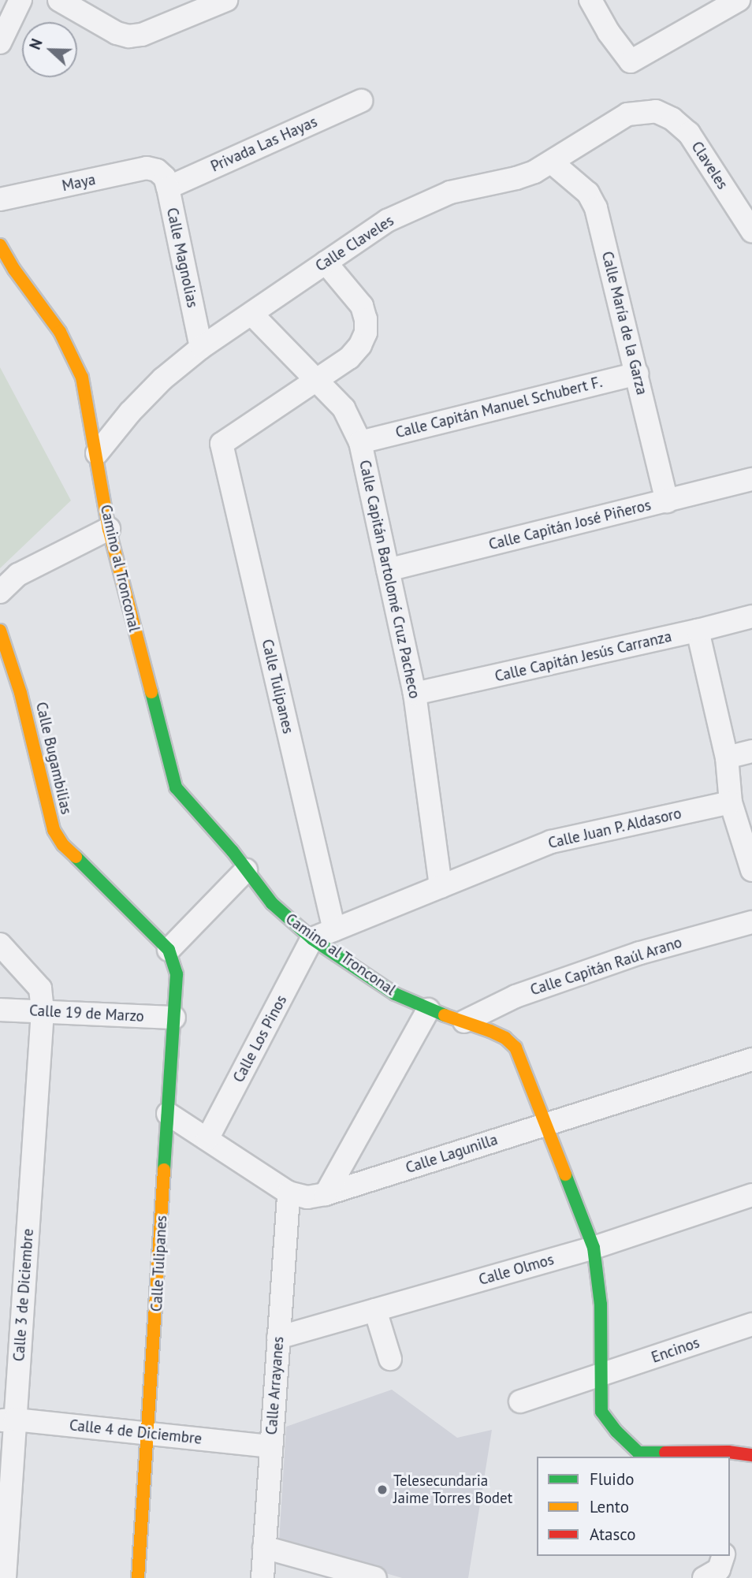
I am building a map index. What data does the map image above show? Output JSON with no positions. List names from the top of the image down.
{
  "streets": {
    "street": [
      "Privada Las Hayas",
      "Claveles",
      "Maya",
      "Calle Claveles",
      "Calle Magnolias",
      "Calle María de la Garza",
      "Calle Capitán Manuel Schubert F.",
      "Calle Capitán José Piñeros",
      "Camino al Tronconal",
      "Calle Capitán Bartolomé Cruz Pacheco",
      "Calle Capitán Jesús Carranza",
      "Calle Tulipanes",
      "Calle Bugambilias",
      "Calle Juan P. Aldasoro",
      "Calle Capitán Raúl Arano",
      "Calle 19 de Marzo",
      "Calle Los Pinos",
      "Calle Lagunilla",
      "Calle Olmos",
      "Calle 3 de Diciembre",
      "Encinos",
      "Calle Arrayanes",
      "Calle 4 de Diciembre"
    ]
  },
  "crossings": [
    ["Privada Las Hayas", "Maya"],
    ["Privada Las Hayas", "Calle Magnolias"],
    ["Claveles", "Calle Claveles"],
    ["Maya", "Calle Magnolias"],
    ["Calle Claveles", "Calle Magnolias"],
    ["Calle Claveles", "Calle María de la Garza"],
    ["Calle Claveles", "Camino al Tronconal"],
    ["Calle Claveles", "Calle Capitán Bartolomé Cruz Pacheco"],
    ["Calle María de la Garza", "Calle Capitán Manuel Schubert F."],
    ["Calle María de la Garza", "Calle Capitán José Piñeros"],
    ["Calle Capitán Manuel Schubert F.", "Calle Capitán Bartolomé Cruz Pacheco"],
    ["Calle Capitán José Piñeros", "Calle Capitán Bartolomé Cruz Pacheco"],
    ["Camino al Tronconal", "Calle Juan P. Aldasoro"],
    ["Camino al Tronconal", "Calle Capitán Raúl Arano"],
    ["Camino al Tronconal", "Calle Los Pinos"],
    ["Camino al Tronconal", "Calle Lagunilla"],
    ["Camino al Tronconal", "Calle Olmos"],
    ["Camino al Tronconal", "Encinos"],
    ["Calle Capitán Bartolomé Cruz Pacheco", "Calle Capitán Jesús Carranza"],
    ["Calle Capitán Bartolomé Cruz Pacheco", "Calle Tulipanes"],
    ["Calle Capitán Bartolomé Cruz Pacheco", "Calle Juan P. Aldasoro"],
    ["Calle Tulipanes", "Calle Bugambilias"],
    ["Calle Tulipanes", "Calle Juan P. Aldasoro"],
    ["Calle Tulipanes", "Calle 19 de Marzo"],
    ["Calle Tulipanes", "Calle Lagunilla"],
    ["Calle Tulipanes", "Calle 4 de Diciembre"],
    ["Calle Juan P. Aldasoro", "Calle Los Pinos"],
    ["Calle 19 de Marzo", "Calle 3 de Diciembre"],
    ["Calle Los Pinos", "Calle Lagunilla"],
    ["Calle Lagunilla", "Calle Arrayanes"],
    ["Calle Olmos", "Calle Arrayanes"],
    ["Calle 3 de Diciembre", "Calle 4 de Diciembre"],
    ["Calle Arrayanes", "Calle 4 de Diciembre"]
  ],
  "places": ["Telesecundaria Jaime Torres Bodet"],
  "legend": ["Fluido", "Lento", "Atasco"],
  "north": "left"
}
